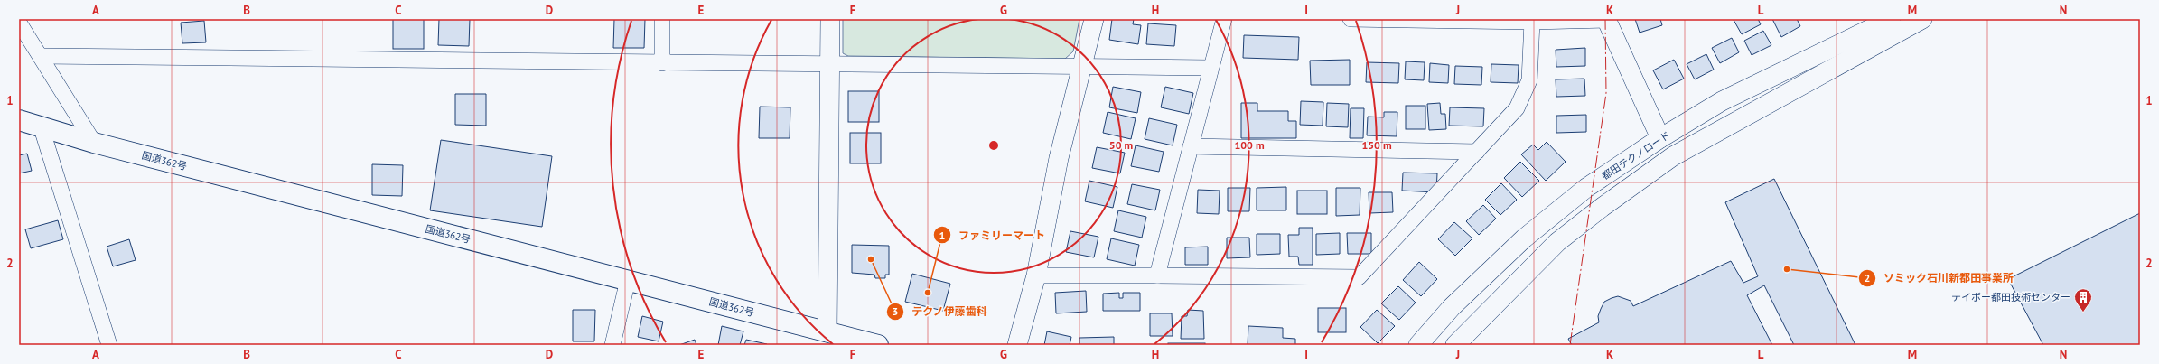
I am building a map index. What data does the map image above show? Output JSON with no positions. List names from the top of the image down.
{
  "streets": {
    "highway": ["国道362号"],
    "street": ["都田テクノロード"]
  },
  "places": {
    "other": ["テクノ伊藤歯科", "ソミック石川新都田事業所", "ファミリーマート"],
    "building": ["テイボー都田技術センター"]
  },
  "grid": {
    "columns": [
      "A",
      "B",
      "C",
      "D",
      "E",
      "F",
      "G",
      "H",
      "I",
      "J",
      "K",
      "L",
      "M",
      "N"
    ],
    "rows": ["1", "2"]
  },
  "rings": ["50 m", "100 m", "150 m"]
}
